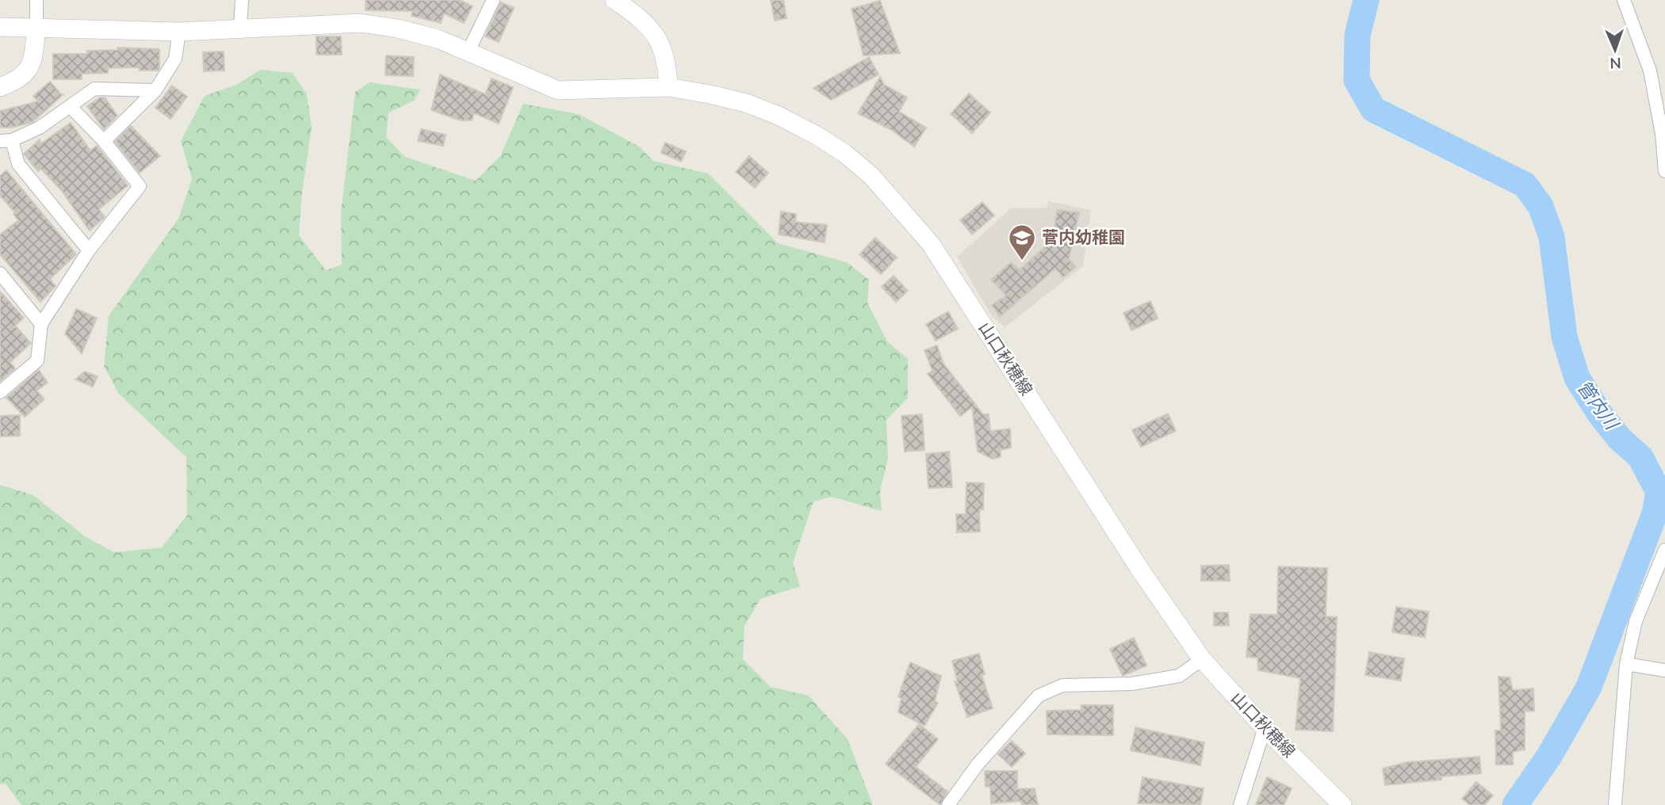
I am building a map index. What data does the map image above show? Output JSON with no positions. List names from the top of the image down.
{
  "streets": {
    "main road": ["山口秋穂線"]
  },
  "water": ["管内川"],
  "places": {
    "school or university": ["菅内幼稚園"]
  },
  "north": "bottom"
}
